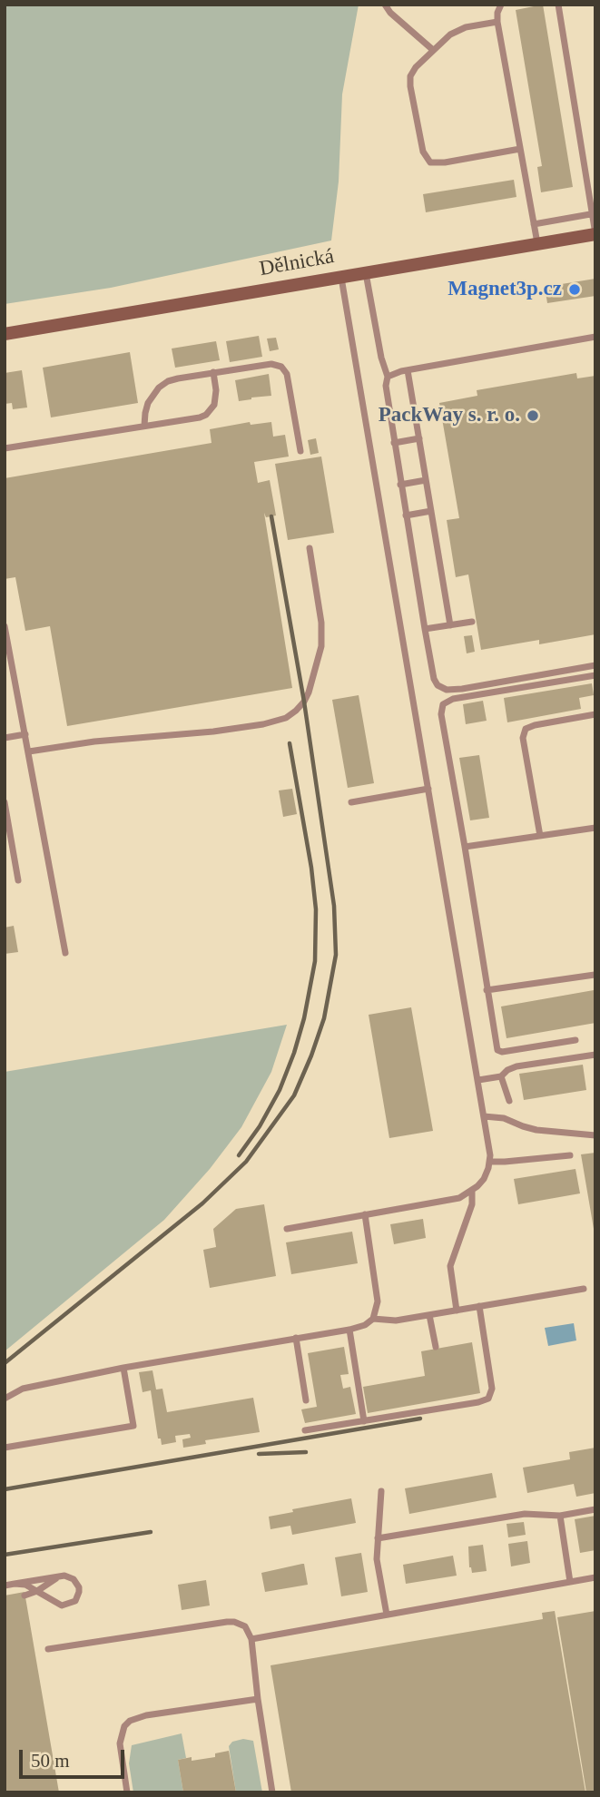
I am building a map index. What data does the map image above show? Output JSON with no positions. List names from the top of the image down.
{
  "streets": {
    "street": ["Dělnická"]
  },
  "places": ["Magnet3p.cz", "PackWay s. r. o."],
  "scale_bar": "50 m"
}
